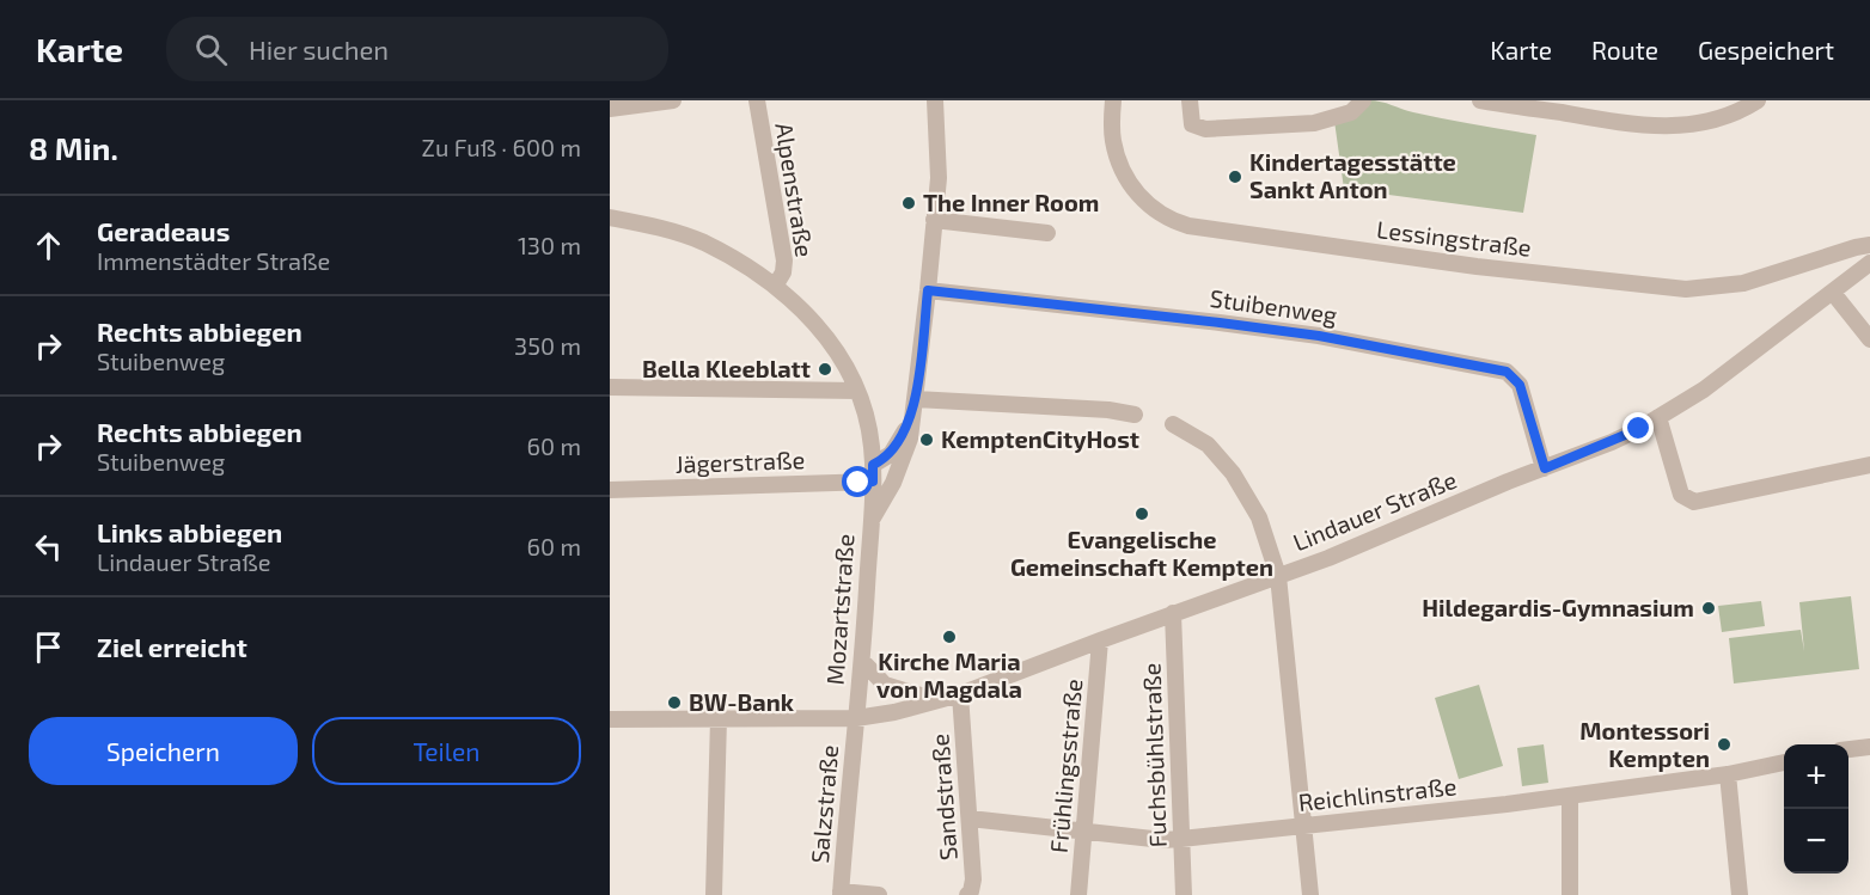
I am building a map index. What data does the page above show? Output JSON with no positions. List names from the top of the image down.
{
  "streets": {
    "street": [
      "Alpenstraße",
      "Lessingstraße",
      "Stuibenweg",
      "Jägerstraße",
      "Lindauer Straße",
      "Mozartstraße",
      "Fuchsbühlstraße",
      "Frühlingsstraße",
      "Reichlinstraße",
      "Sandstraße",
      "Salzstraße"
    ]
  },
  "crossings": [
    ["Alpenstraße", "Mozartstraße"],
    ["Stuibenweg", "Lindauer Straße"],
    ["Jägerstraße", "Mozartstraße"],
    ["Lindauer Straße", "Mozartstraße"],
    ["Lindauer Straße", "Fuchsbühlstraße"],
    ["Lindauer Straße", "Frühlingsstraße"],
    ["Lindauer Straße", "Sandstraße"],
    ["Lindauer Straße", "Salzstraße"],
    ["Mozartstraße", "Salzstraße"],
    ["Fuchsbühlstraße", "Reichlinstraße"],
    ["Frühlingsstraße", "Reichlinstraße"],
    ["Reichlinstraße", "Sandstraße"]
  ],
  "places": [
    "Kindertagesstätte Sankt Anton",
    "The Inner Room",
    "Bella Kleeblatt",
    "KemptenCityHost",
    "Evangelische Gemeinschaft Kempten",
    "Hildegardis-Gymnasium",
    "Kirche Maria von Magdala",
    "BW-Bank",
    "Montessori Kempten"
  ],
  "page": {
    "header": "Karte",
    "search": "Hier suchen",
    "nav": ["Karte", "Route", "Gespeichert"],
    "heading": ["8 Min.", "Zu Fuß · 600 m"],
    "list": [
      ["Geradeaus", "Immenstädter Straße", "130 m"],
      ["Rechts abbiegen", "Stuibenweg", "350 m"],
      ["Rechts abbiegen", "Stuibenweg", "60 m"],
      ["Links abbiegen", "Lindauer Straße", "60 m"],
      "Ziel erreicht"
    ],
    "buttons": ["Speichern", "Teilen"],
    "map_buttons": ["+", "−"]
  }
}
